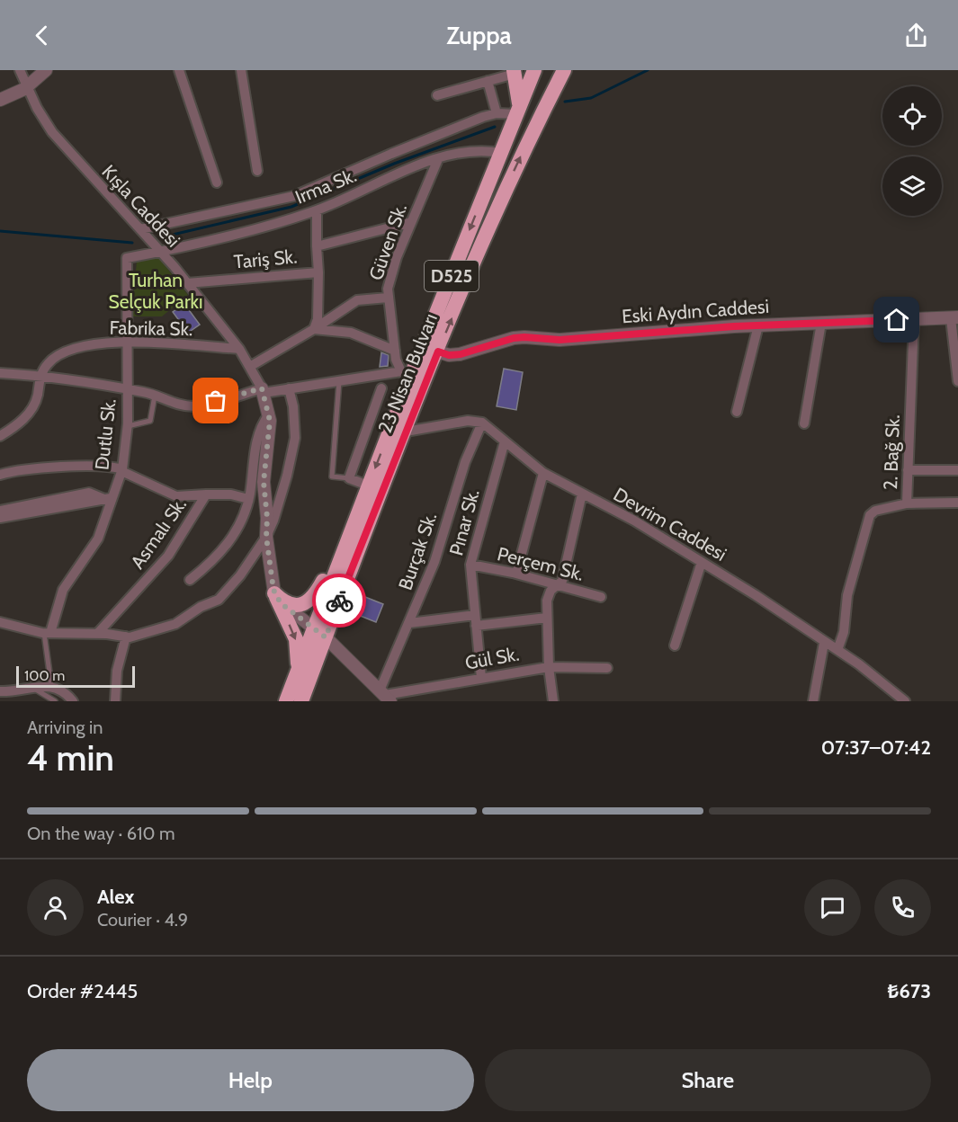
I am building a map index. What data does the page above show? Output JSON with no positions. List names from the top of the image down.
{
  "streets": {
    "highway": ["D525", "23 Nisan Bulvarı"],
    "street": [
      "Irma Sk.",
      "Kışla Caddesi",
      "Güven Sk.",
      "Tariş Sk.",
      "Eski Aydın Caddesi",
      "Fabrika Sk.",
      "Dutlu Sk.",
      "2. Bağ Sk.",
      "Pınar Sk.",
      "Devrim Caddesi",
      "Asmalı Sk.",
      "Burçak Sk.",
      "Perçem Sk.",
      "Gül Sk."
    ]
  },
  "crossings": [
    ["Irma Sk.", "Kışla Caddesi"],
    ["Irma Sk.", "Güven Sk."],
    ["Irma Sk.", "D525"],
    ["Irma Sk.", "23 Nisan Bulvarı"],
    ["Irma Sk.", "Dutlu Sk."],
    ["Kışla Caddesi", "Tariş Sk."],
    ["Kışla Caddesi", "Fabrika Sk."],
    ["Kışla Caddesi", "Dutlu Sk."],
    ["Güven Sk.", "Tariş Sk."],
    ["Güven Sk.", "23 Nisan Bulvarı"],
    ["D525", "23 Nisan Bulvarı"],
    ["Eski Aydın Caddesi", "23 Nisan Bulvarı"],
    ["Eski Aydın Caddesi", "2. Bağ Sk."],
    ["Fabrika Sk.", "Dutlu Sk."],
    ["Dutlu Sk.", "Asmalı Sk."],
    ["2. Bağ Sk.", "Devrim Caddesi"],
    ["Pınar Sk.", "Devrim Caddesi"],
    ["Pınar Sk.", "Perçem Sk."],
    ["Pınar Sk.", "Gül Sk."],
    ["Devrim Caddesi", "Burçak Sk."],
    ["Burçak Sk.", "Gül Sk."]
  ],
  "parks": ["Turhan Selçuk Parkı"],
  "scale_bar": "100 m",
  "page": {
    "header": "Zuppa",
    "scale": "100 m",
    "heading": ["4 min", "Arriving in", "07:37–07:42"],
    "panel": [
      "Alex",
      "Courier · 4.9",
      "Order #2445",
      "₺673"
    ],
    "bar": "On the way · 610 m",
    "buttons": ["Help", "Share"]
  }
}
